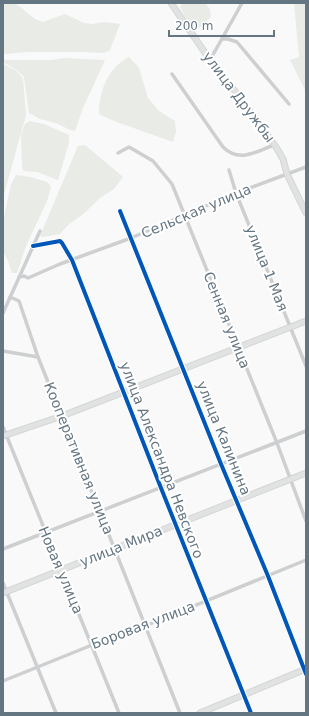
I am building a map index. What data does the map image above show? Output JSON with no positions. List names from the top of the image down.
{
  "streets": {
    "main road": ["улица Дружбы", "улица Мира"],
    "street": [
      "Сельская улица",
      "улица 1 Мая",
      "Сенная улица",
      "улица Калинина",
      "Кооперативная улица",
      "улица Александра Невского",
      "Новая улица",
      "Боровая улица"
    ]
  },
  "crossings": [
    ["улица Дружбы", "Сельская улица"],
    ["Сельская улица", "улица 1 Мая"],
    ["Сельская улица", "Сенная улица"],
    ["Сельская улица", "улица Калинина"],
    ["Сельская улица", "улица Александра Невского"],
    ["Сенная улица", "улица Мира"],
    ["улица Калинина", "улица Мира"],
    ["улица Калинина", "Боровая улица"],
    ["Кооперативная улица", "улица Мира"],
    ["Кооперативная улица", "Боровая улица"],
    ["улица Александра Невского", "улица Мира"],
    ["улица Александра Невского", "Боровая улица"],
    ["улица Мира", "Новая улица"],
    ["Новая улица", "Боровая улица"]
  ],
  "scale_bar": "200 m"
}
